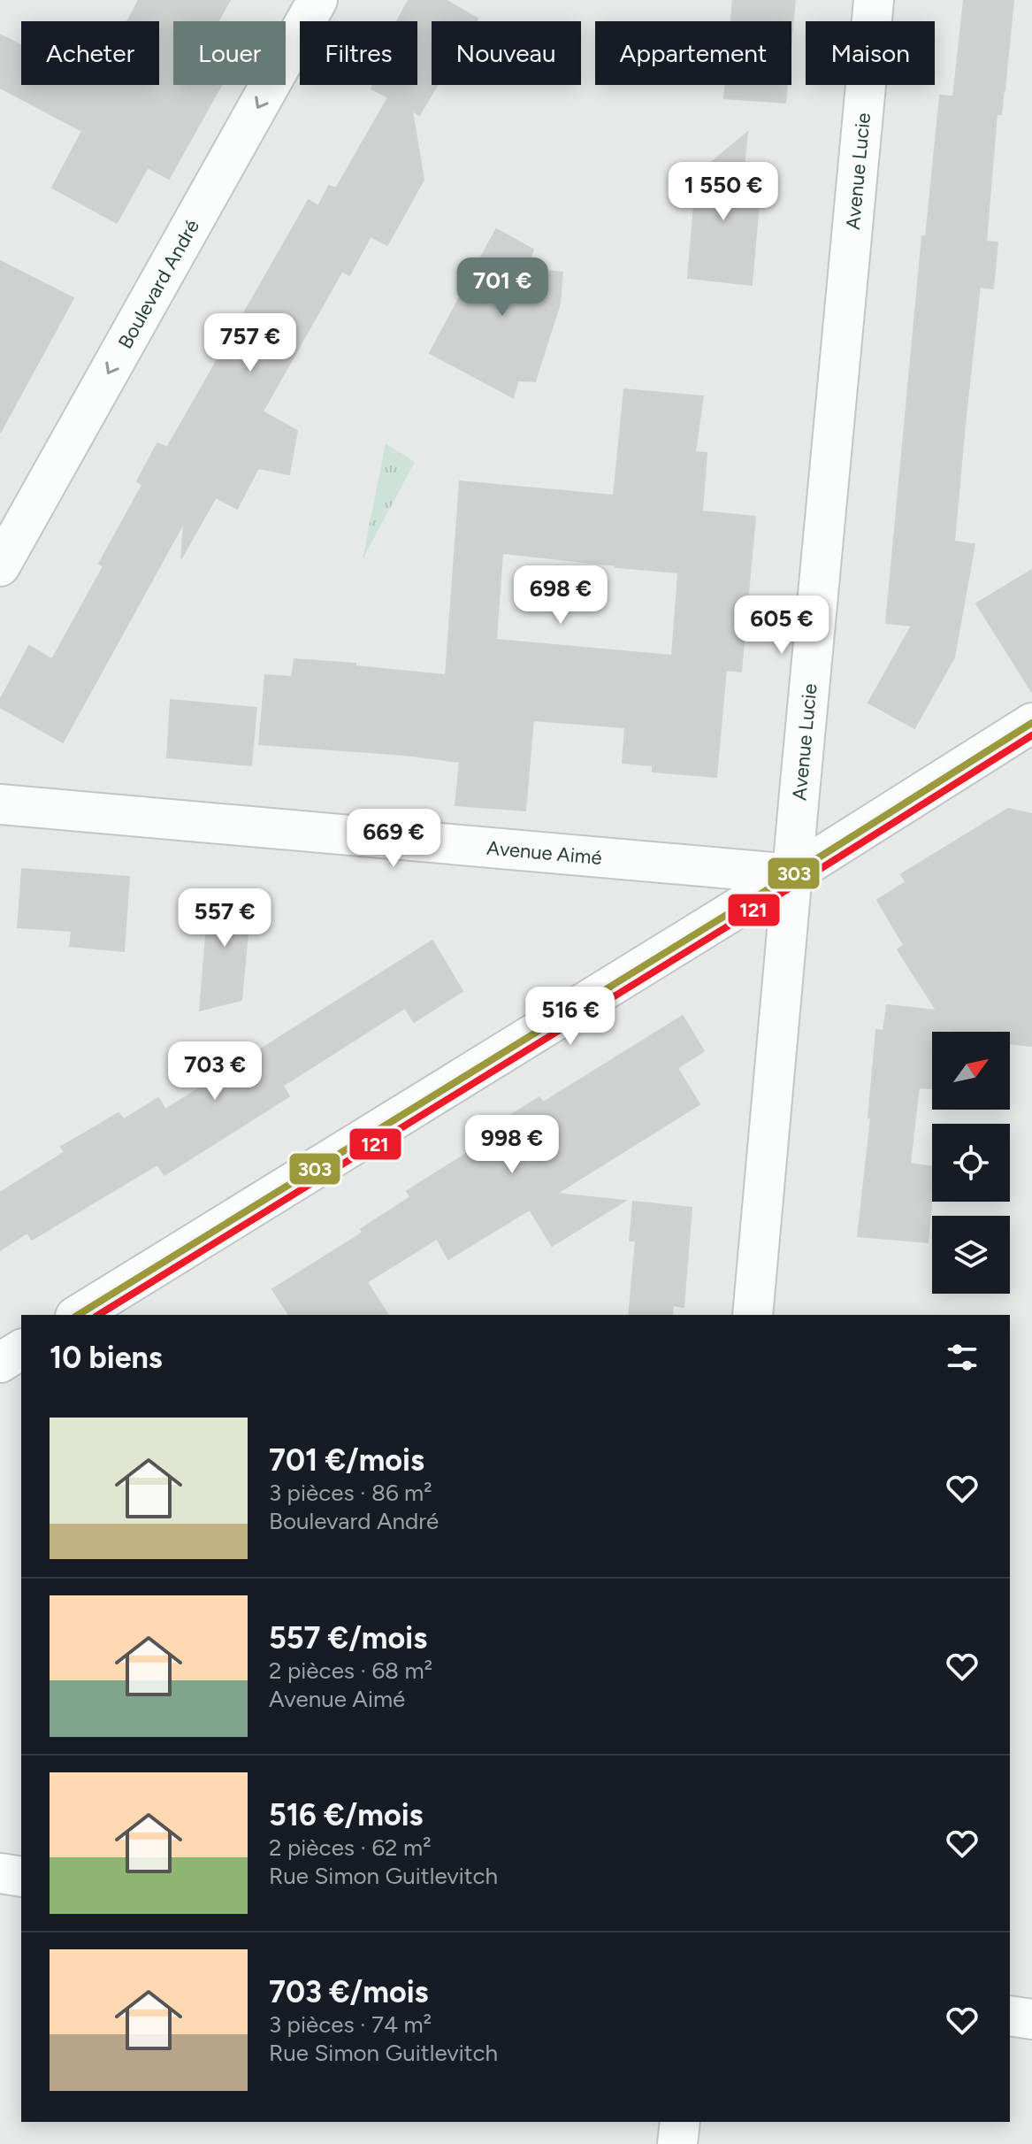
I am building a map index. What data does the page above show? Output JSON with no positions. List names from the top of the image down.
{
  "streets": {
    "street": ["Avenue Lucie", "Boulevard André", "Avenue Aimé"]
  },
  "crossings": [
    ["Avenue Lucie", "Avenue Aimé"]
  ],
  "one_way": ["Boulevard André"],
  "lines": ["transit line 303", "transit line 121"],
  "north": "top right",
  "page": {
    "chip": [
      "Acheter",
      "Louer",
      "Filtres",
      "Nouveau",
      "Appartement",
      "Maison"
    ],
    "price": [
      "1 550 €",
      "701 €",
      "757 €",
      "698 €",
      "605 €",
      "669 €",
      "557 €",
      "516 €",
      "703 €",
      "998 €"
    ],
    "heading": "10 biens",
    "list": [
      {
        "name": "701 €/mois",
        "note": "3 pièces · 86 m² · Boulevard André"
      },
      {
        "name": "557 €/mois",
        "note": "2 pièces · 68 m² · Avenue Aimé"
      },
      {
        "name": "516 €/mois",
        "note": "2 pièces · 62 m² · Rue Simon Guitlevitch"
      },
      {
        "name": "703 €/mois",
        "note": "3 pièces · 74 m² · Rue Simon Guitlevitch"
      }
    ]
  }
}
